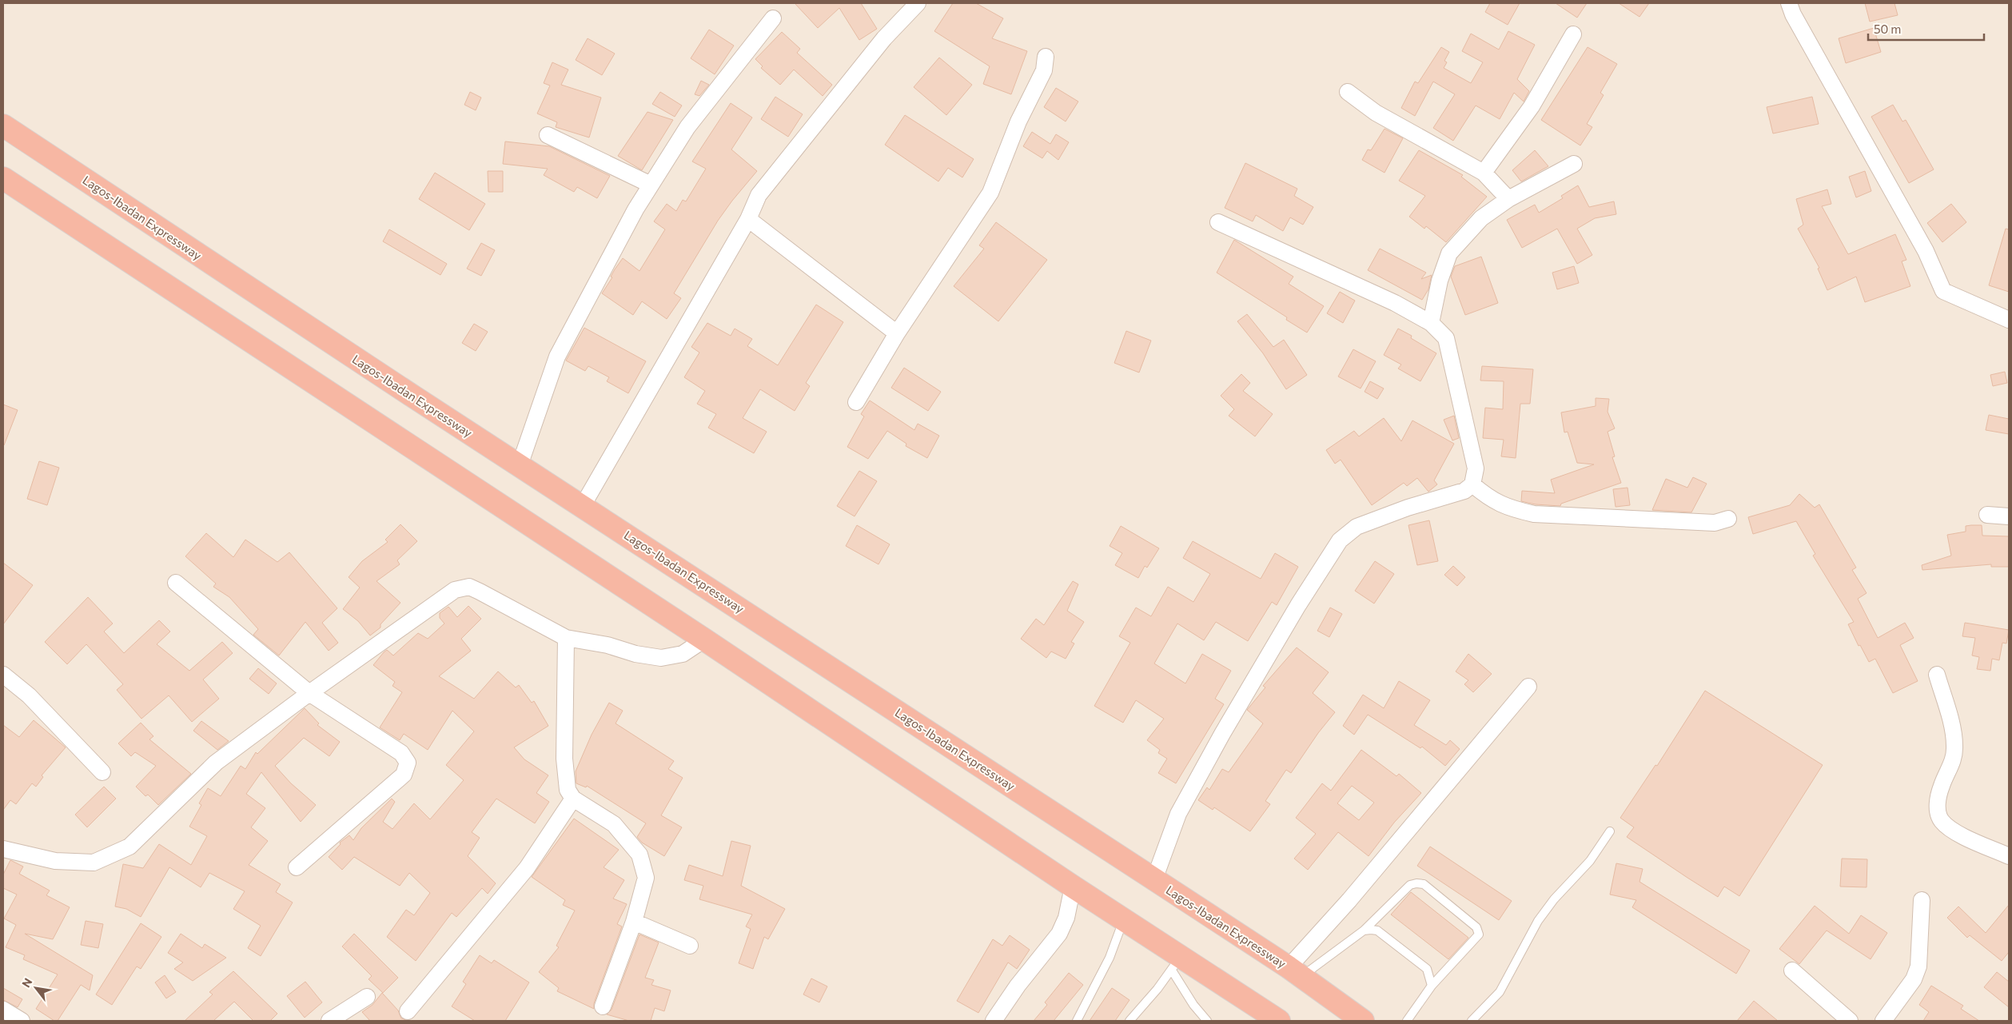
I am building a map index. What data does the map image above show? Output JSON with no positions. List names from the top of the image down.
{
  "streets": {
    "highway": ["Lagos-Ibadan Expressway"]
  },
  "scale_bar": "50 m",
  "north": "top left"
}
